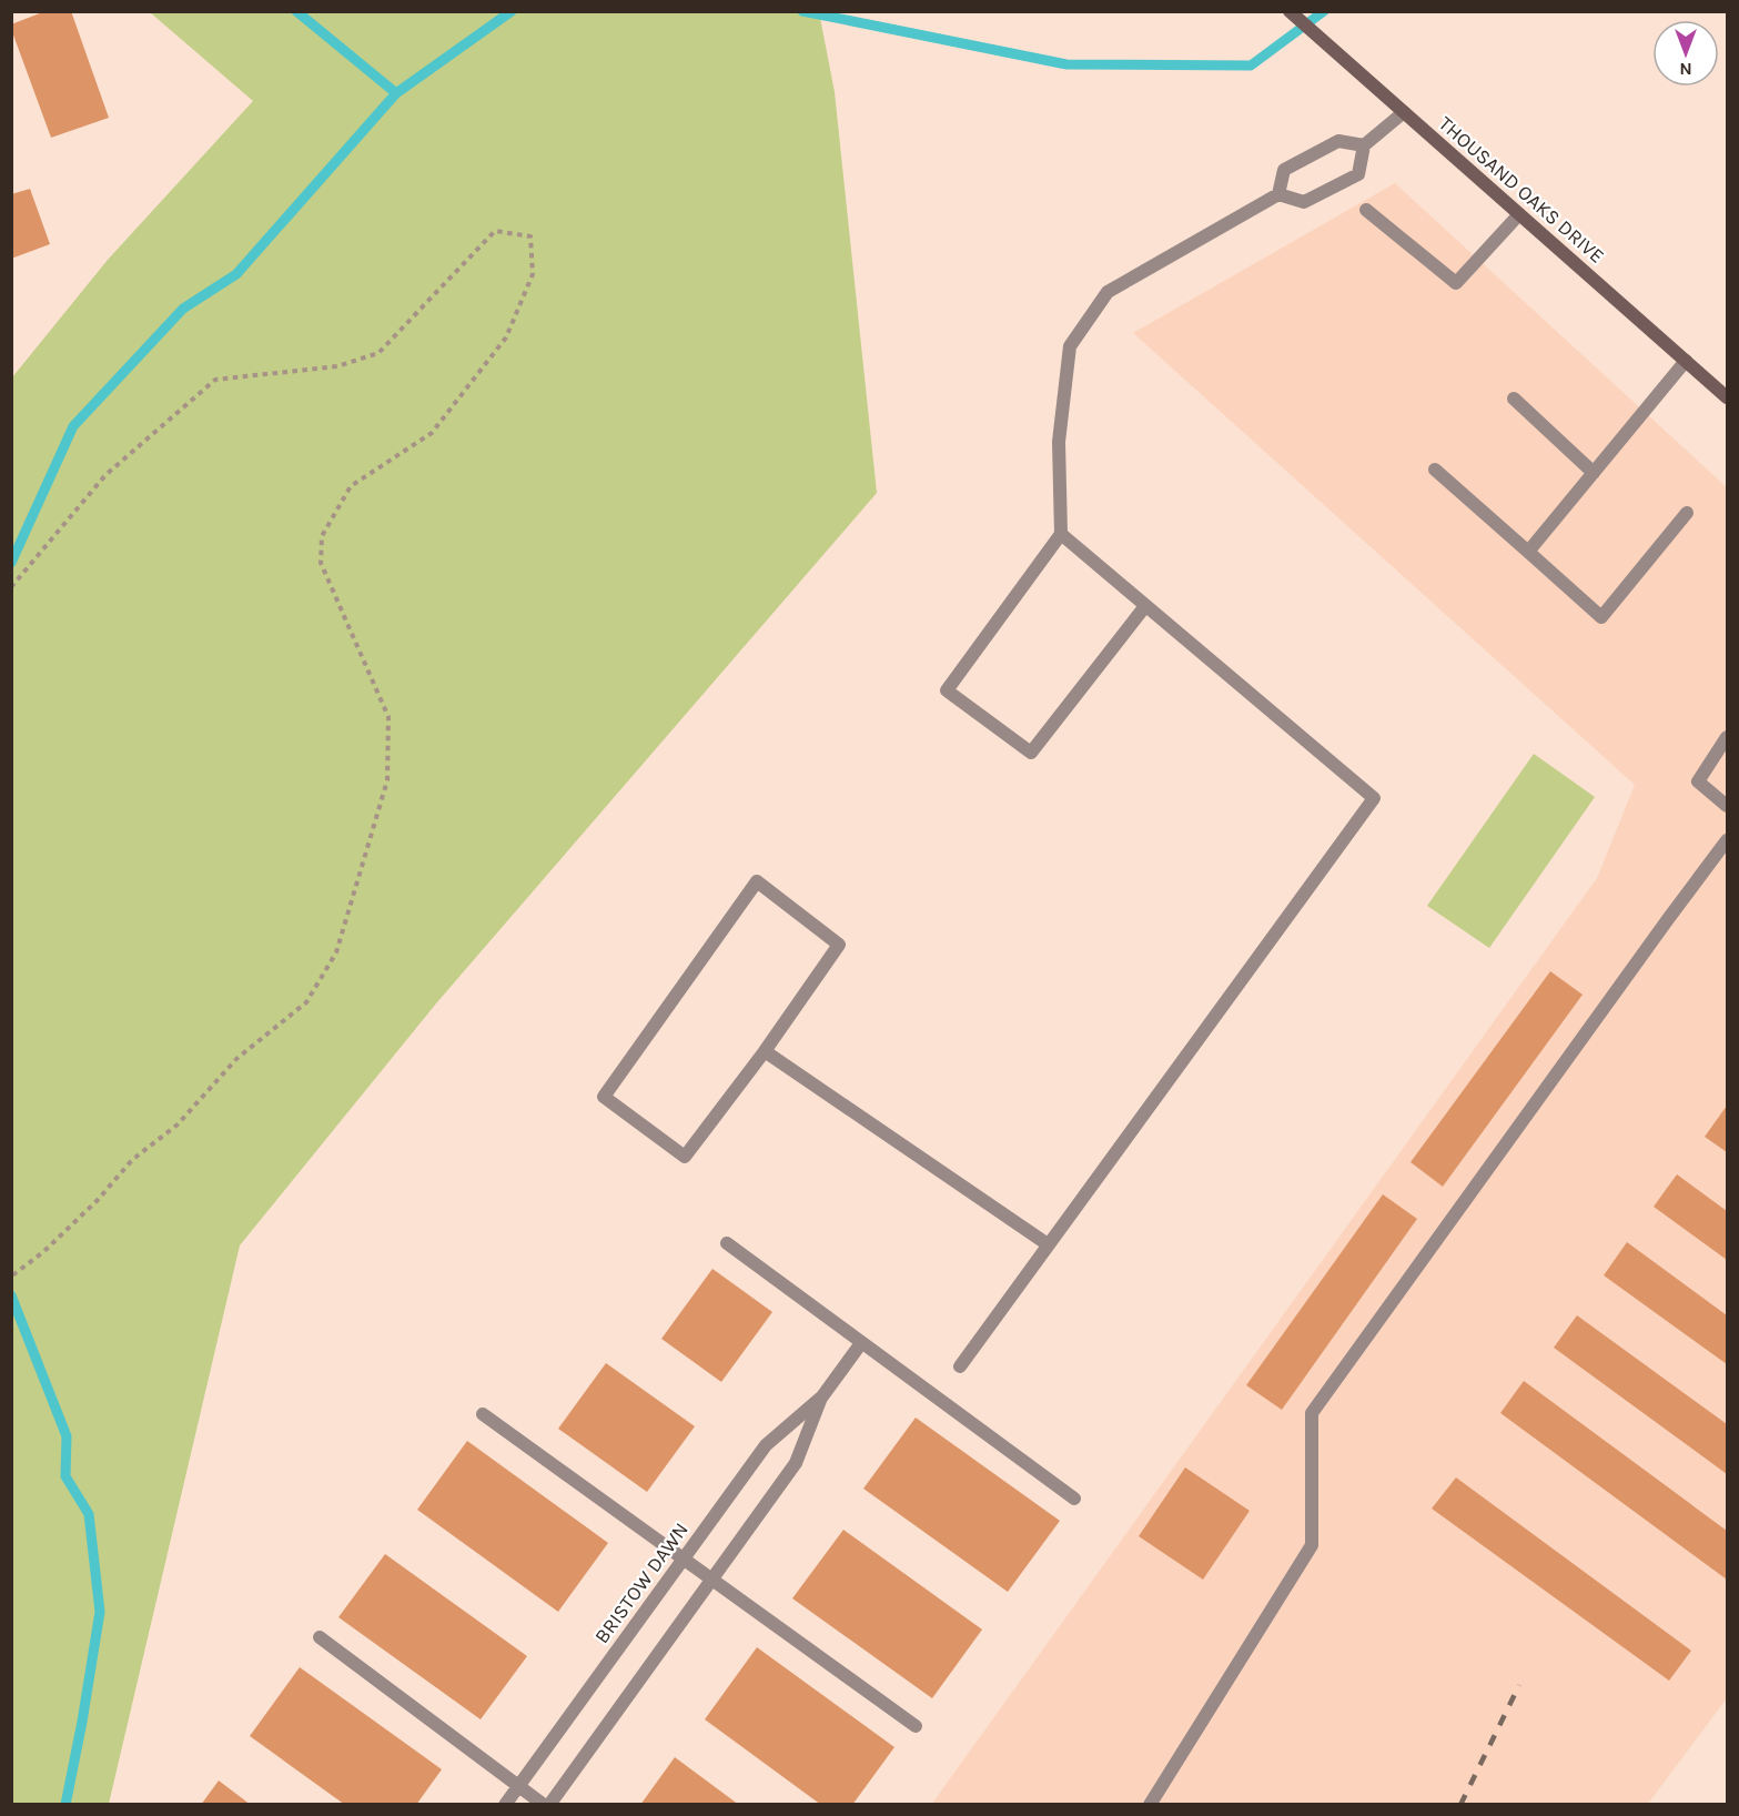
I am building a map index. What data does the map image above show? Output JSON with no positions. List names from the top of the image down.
{
  "streets": {
    "main road": ["THOUSAND OAKS DRIVE"],
    "lane": ["BRISTOW DAWN"]
  },
  "north": "bottom"
}
